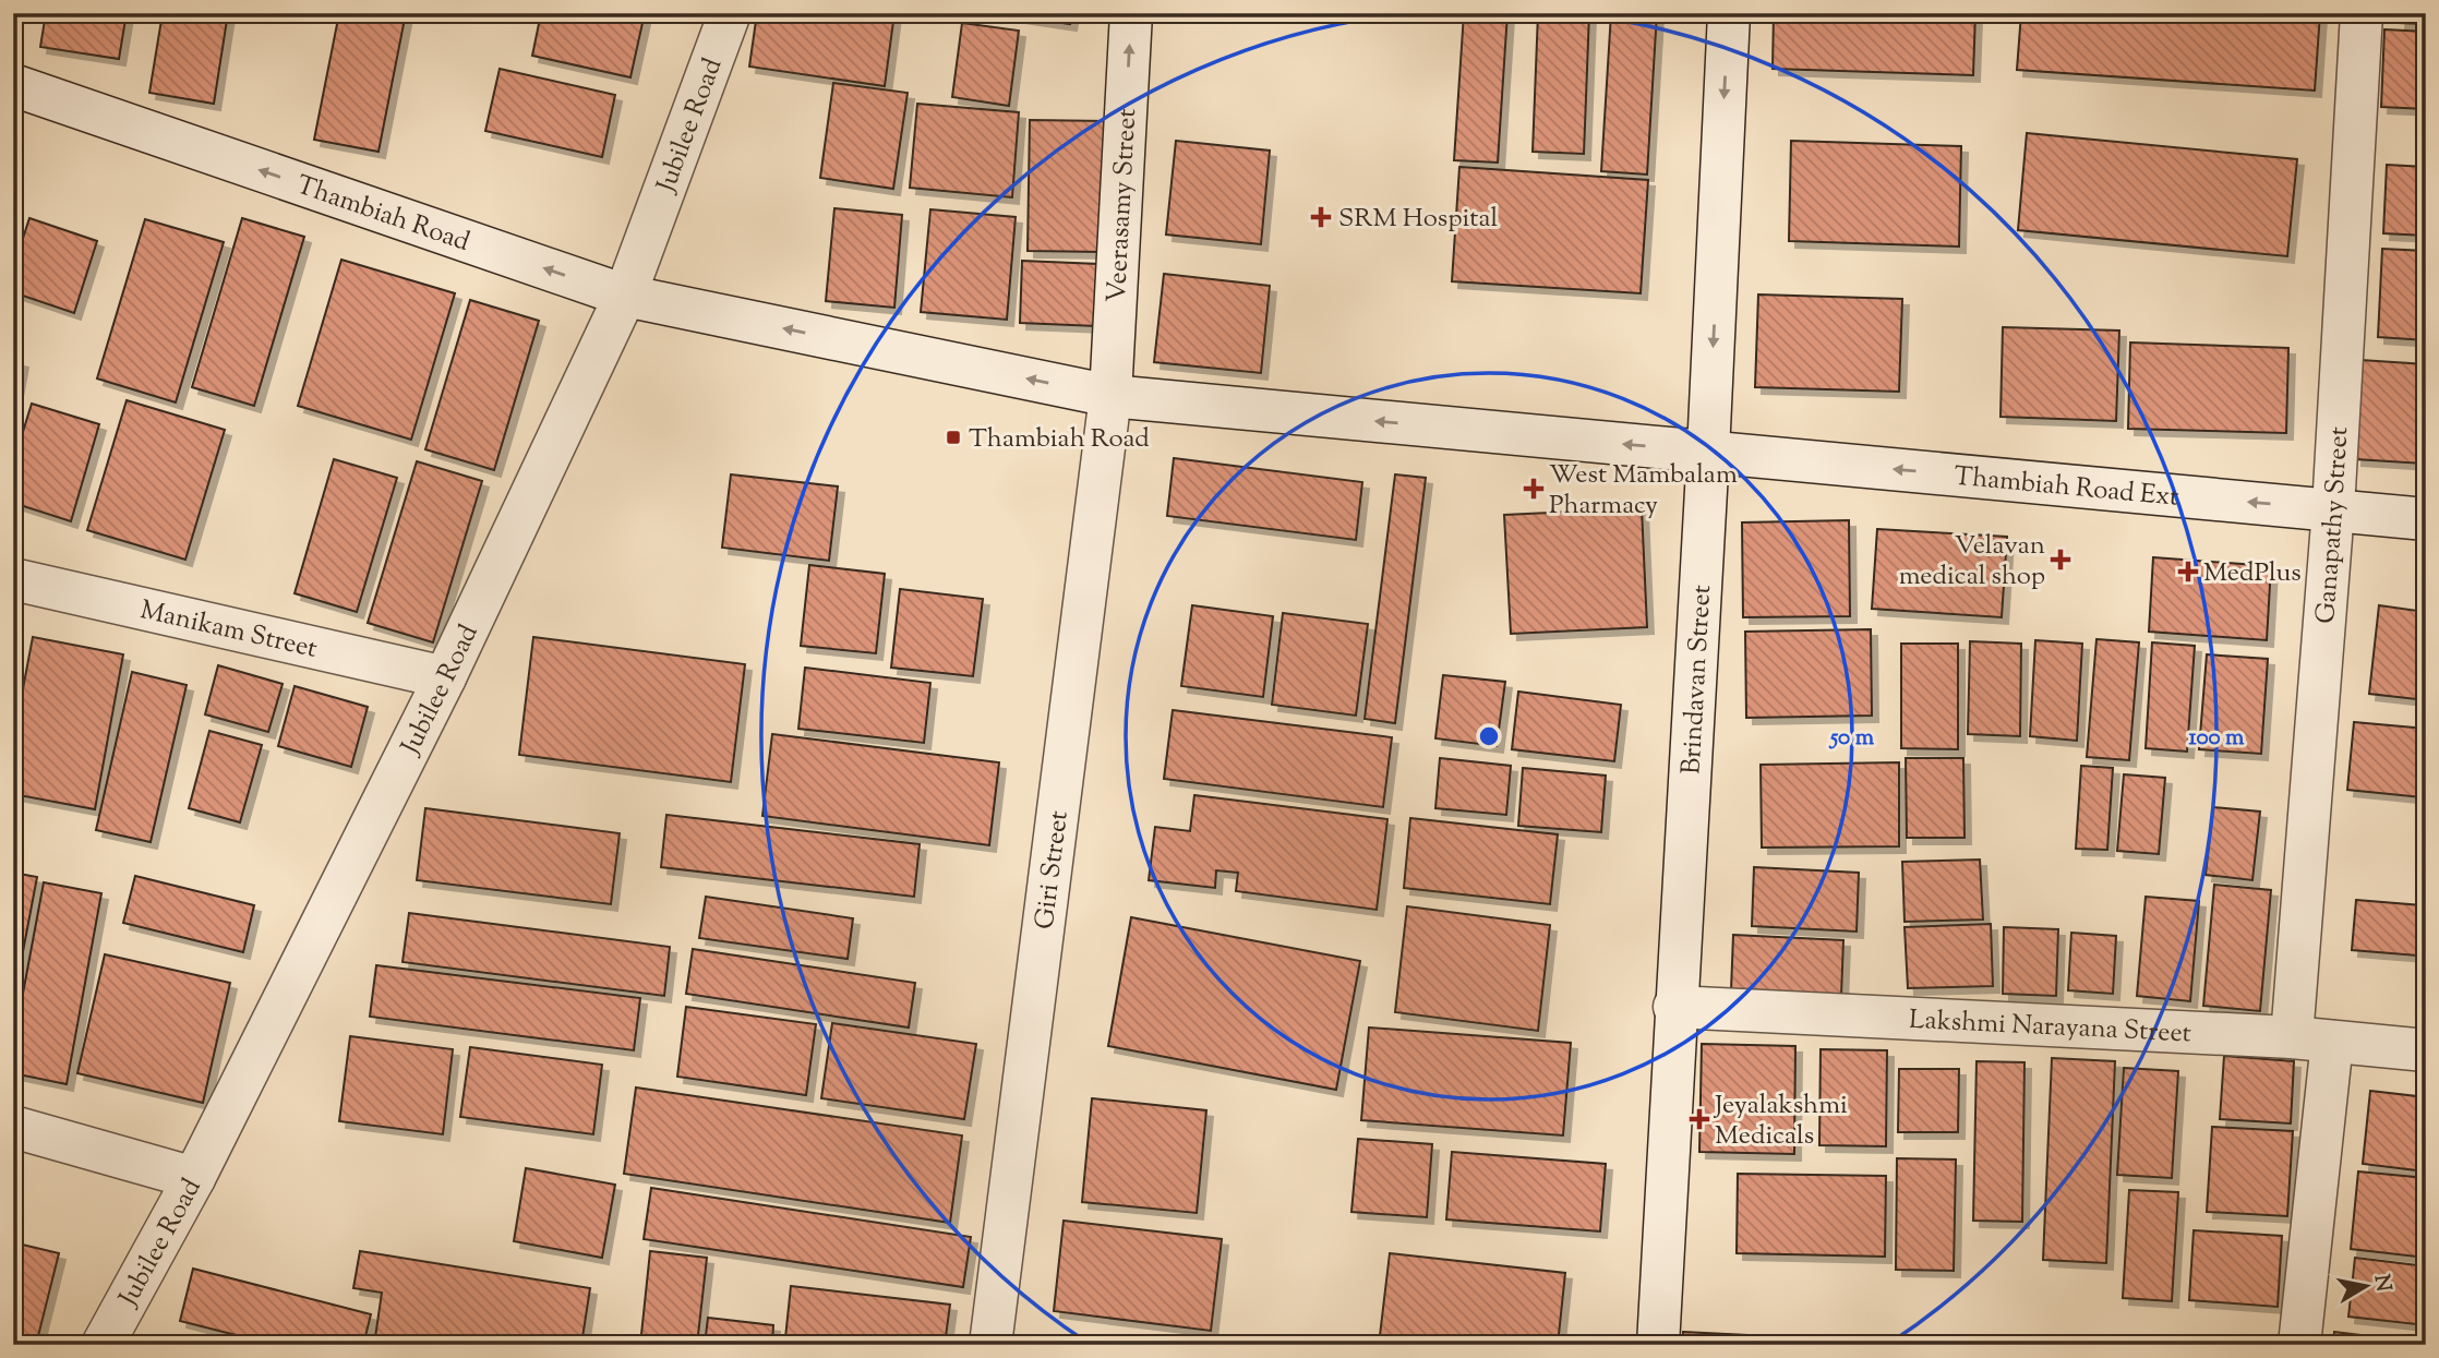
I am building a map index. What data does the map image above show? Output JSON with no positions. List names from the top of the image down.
{
  "streets": {
    "street": [
      "Jubilee Road",
      "Veerasamy Street",
      "Thambiah Road",
      "Thambiah Road Ext",
      "Ganapathy Street",
      "Manikam Street",
      "Brindavan Street",
      "Giri Street",
      "Lakshmi Narayana Street"
    ]
  },
  "crossings": [
    ["Jubilee Road", "Thambiah Road"],
    ["Jubilee Road", "Manikam Street"],
    ["Veerasamy Street", "Thambiah Road"],
    ["Veerasamy Street", "Giri Street"],
    ["Thambiah Road", "Thambiah Road Ext"],
    ["Thambiah Road", "Brindavan Street"],
    ["Thambiah Road", "Giri Street"],
    ["Thambiah Road Ext", "Ganapathy Street"],
    ["Thambiah Road Ext", "Brindavan Street"],
    ["Ganapathy Street", "Lakshmi Narayana Street"],
    ["Brindavan Street", "Lakshmi Narayana Street"]
  ],
  "one_way": ["Veerasamy Street", "Thambiah Road", "Thambiah Road Ext"],
  "places": {
    "health": [
      "SRM Hospital",
      "West Mambalam Pharmacy",
      "Velavan medical shop",
      "MedPlus",
      "Jeyalakshmi Medicals"
    ],
    "transit": ["Thambiah Road"]
  },
  "north": "right",
  "rings": ["50 m", "100 m"]
}
